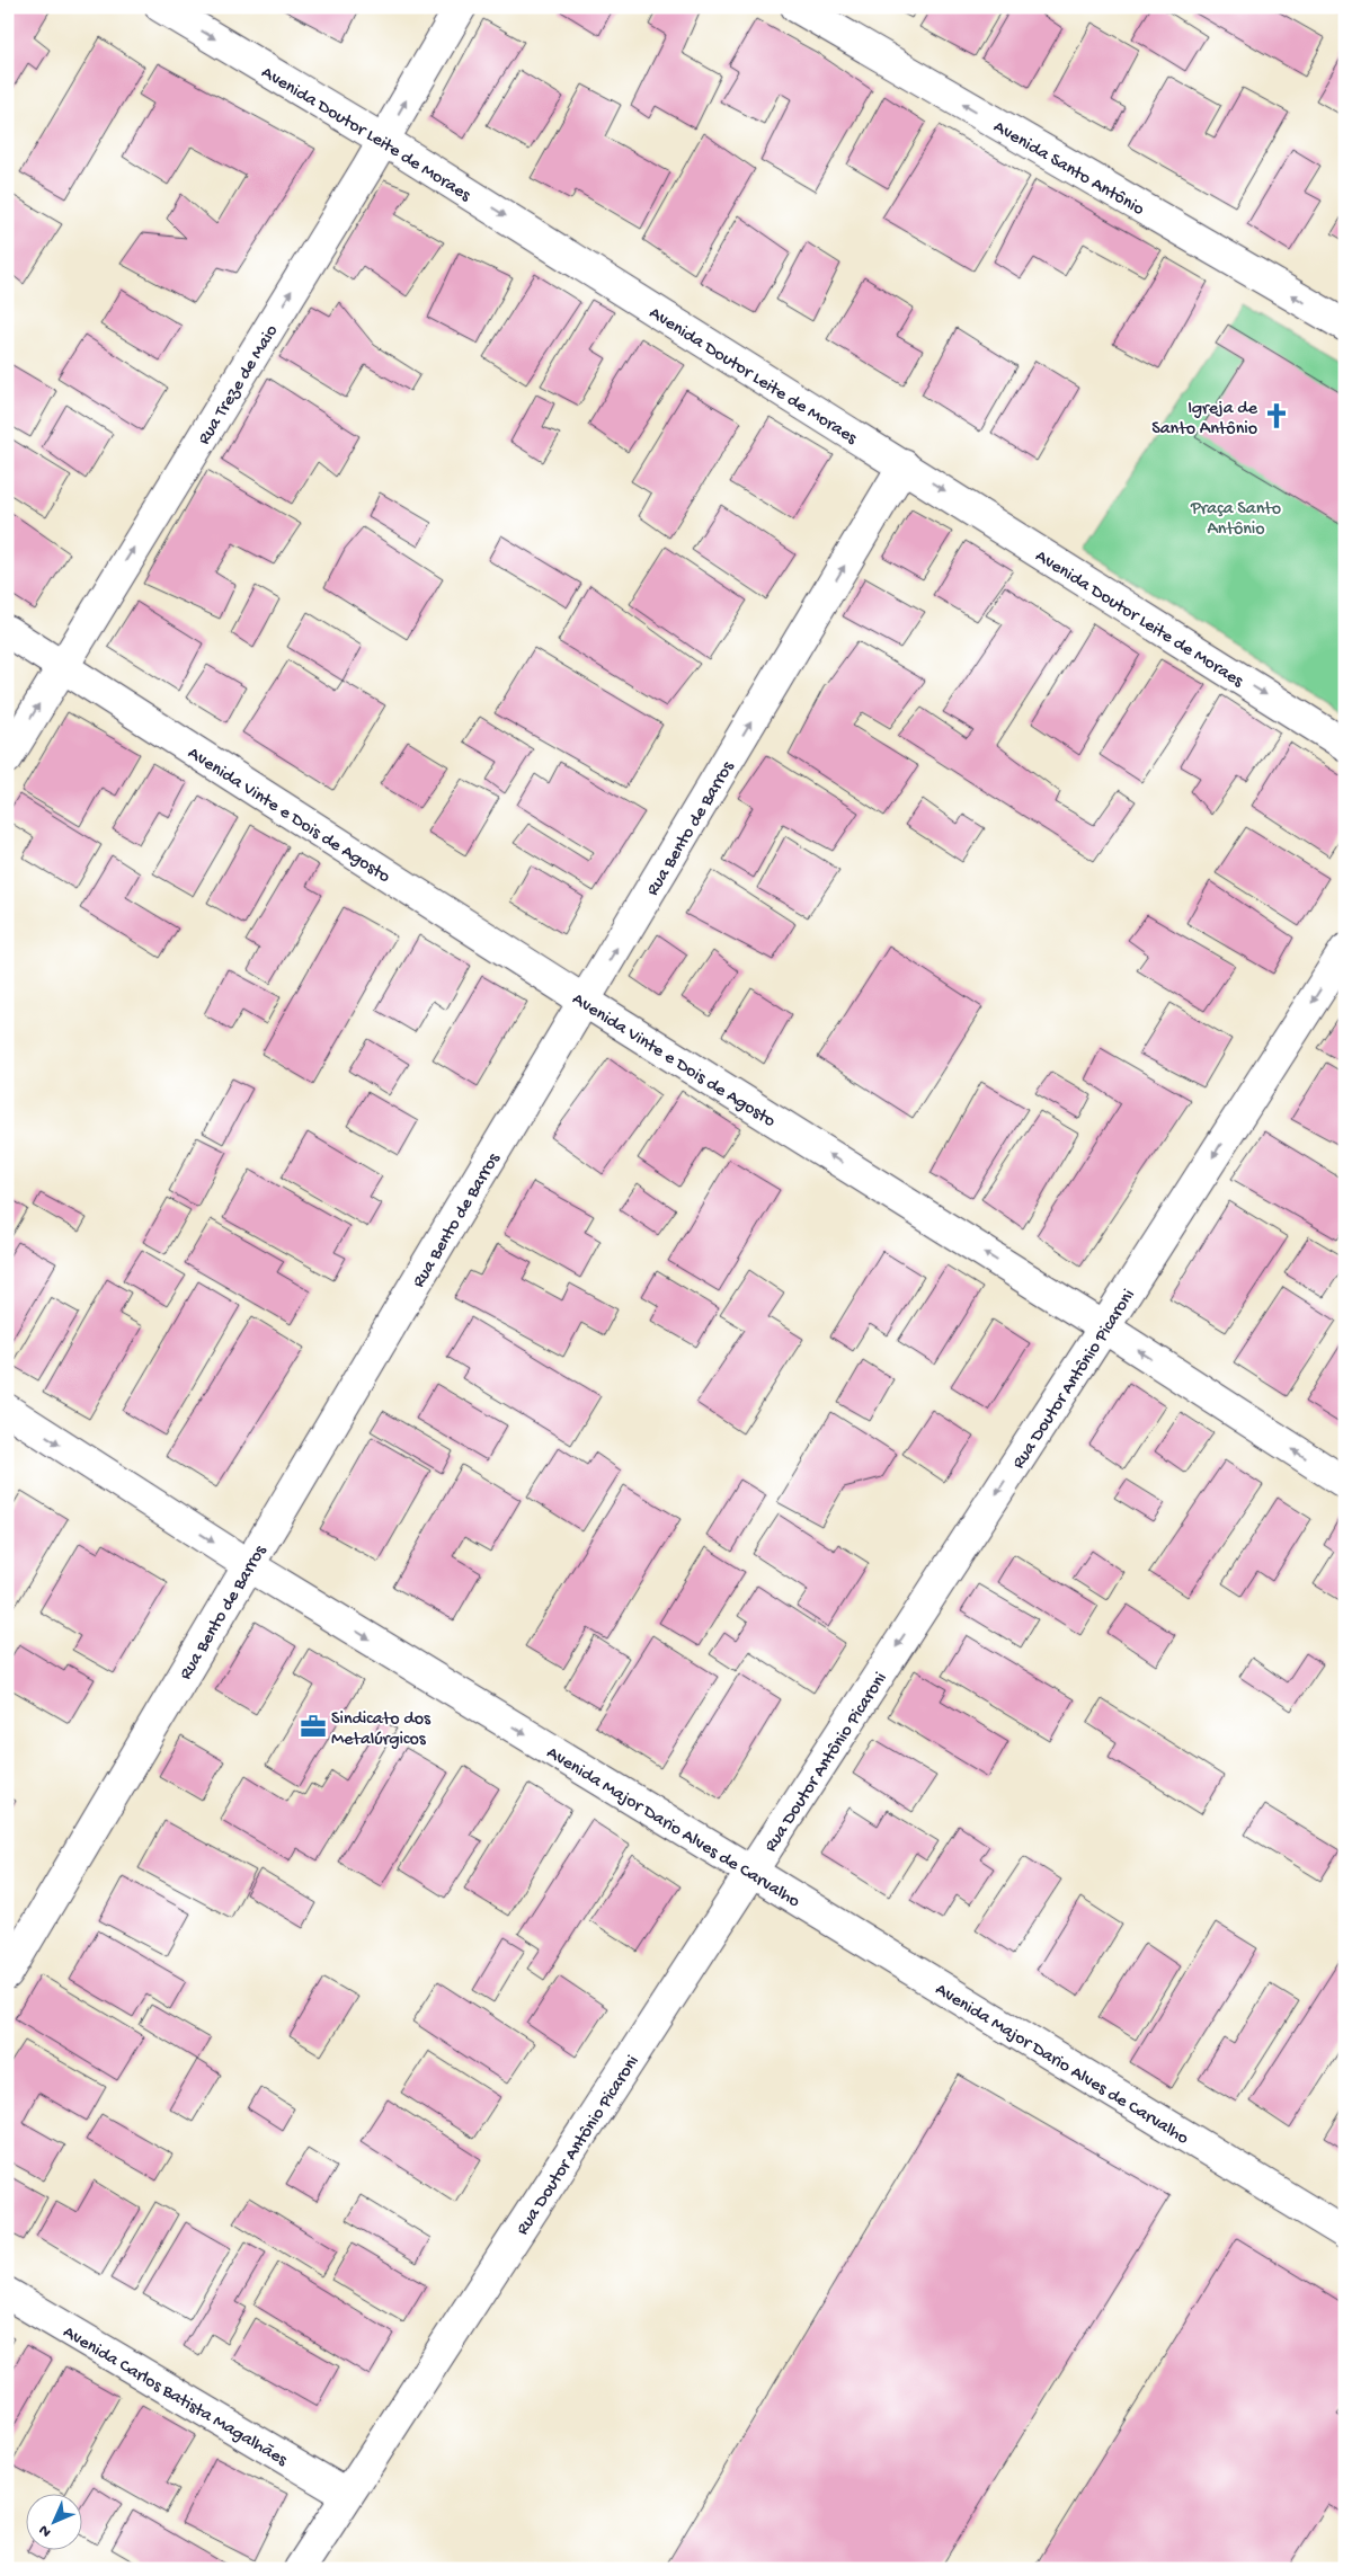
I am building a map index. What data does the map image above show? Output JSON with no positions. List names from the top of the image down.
{
  "streets": {
    "street": [
      "Avenida Doutor Leite de Moraes",
      "Avenida Santo Antônio",
      "Rua Treze de Maio",
      "Avenida Vinte e Dois de Agosto",
      "Rua Bento de Barros",
      "Rua Doutor Antônio Picaroni",
      "Avenida Major Dario Alves de Carvalho",
      "Avenida Carlos Batista Magalhães"
    ]
  },
  "crossings": [
    ["Avenida Doutor Leite de Moraes", "Rua Treze de Maio"],
    ["Avenida Doutor Leite de Moraes", "Rua Bento de Barros"],
    ["Rua Treze de Maio", "Avenida Vinte e Dois de Agosto"],
    ["Avenida Vinte e Dois de Agosto", "Rua Bento de Barros"],
    ["Avenida Vinte e Dois de Agosto", "Rua Doutor Antônio Picaroni"],
    ["Rua Bento de Barros", "Avenida Major Dario Alves de Carvalho"],
    ["Rua Doutor Antônio Picaroni", "Avenida Major Dario Alves de Carvalho"],
    ["Rua Doutor Antônio Picaroni", "Avenida Carlos Batista Magalhães"]
  ],
  "one_way": [
    "Avenida Doutor Leite de Moraes",
    "Avenida Santo Antônio",
    "Rua Treze de Maio",
    "Avenida Vinte e Dois de Agosto",
    "Rua Bento de Barros",
    "Rua Doutor Antônio Picaroni",
    "Avenida Major Dario Alves de Carvalho"
  ],
  "parks": ["Praça Santo Antônio"],
  "places": {
    "church": ["Igreja de Santo Antônio"],
    "office": ["Sindicato dos Metalúrgicos"]
  },
  "north": "bottom left"
}
